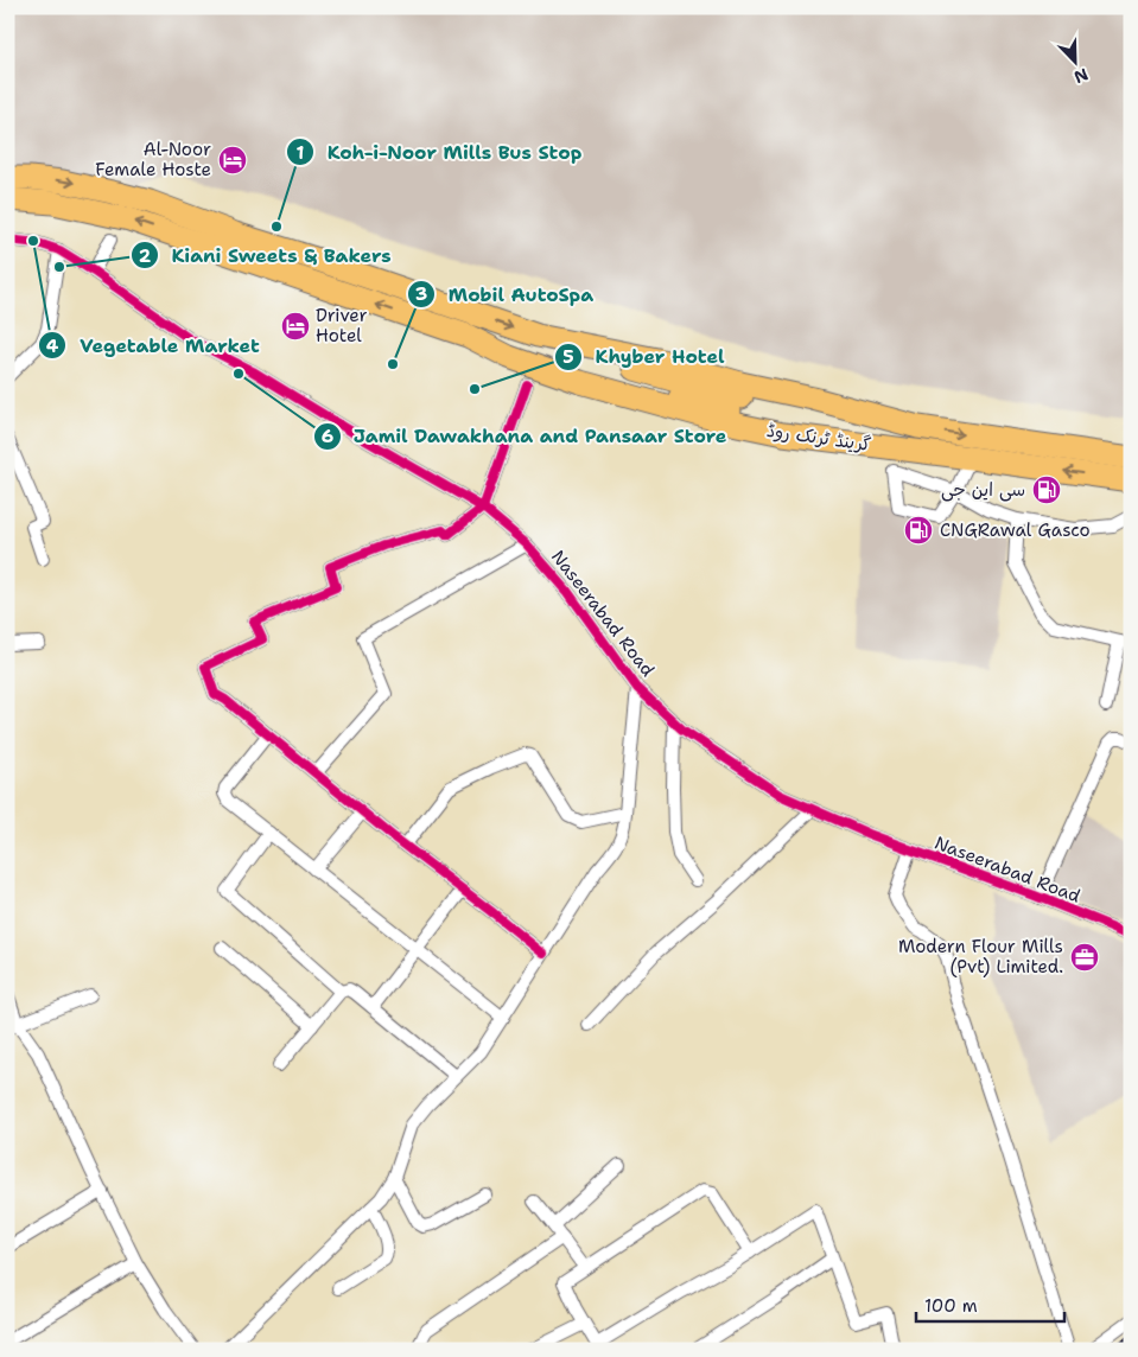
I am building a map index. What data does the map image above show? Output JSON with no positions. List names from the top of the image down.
{
  "streets": {
    "highway": ["گرینڈ ٹرنک روڈ"],
    "street": ["Naseerabad Road"]
  },
  "places": {
    "hotel": ["Al-Noor Female Hoste", "Driver Hotel"],
    "other": [
      "Koh-i-Noor Mills Bus Stop",
      "Vegetable Market",
      "Kiani Sweets & Bakers",
      "Mobil AutoSpa",
      "Jamil Dawakhana and Pansaar Store",
      "Khyber Hotel"
    ],
    "fuel station": ["سی این جی", "CNGRawal Gasco"],
    "office": ["Modern Flour Mills (Pvt) Limited."]
  },
  "scale_bar": "100 m",
  "north": "bottom right"
}
